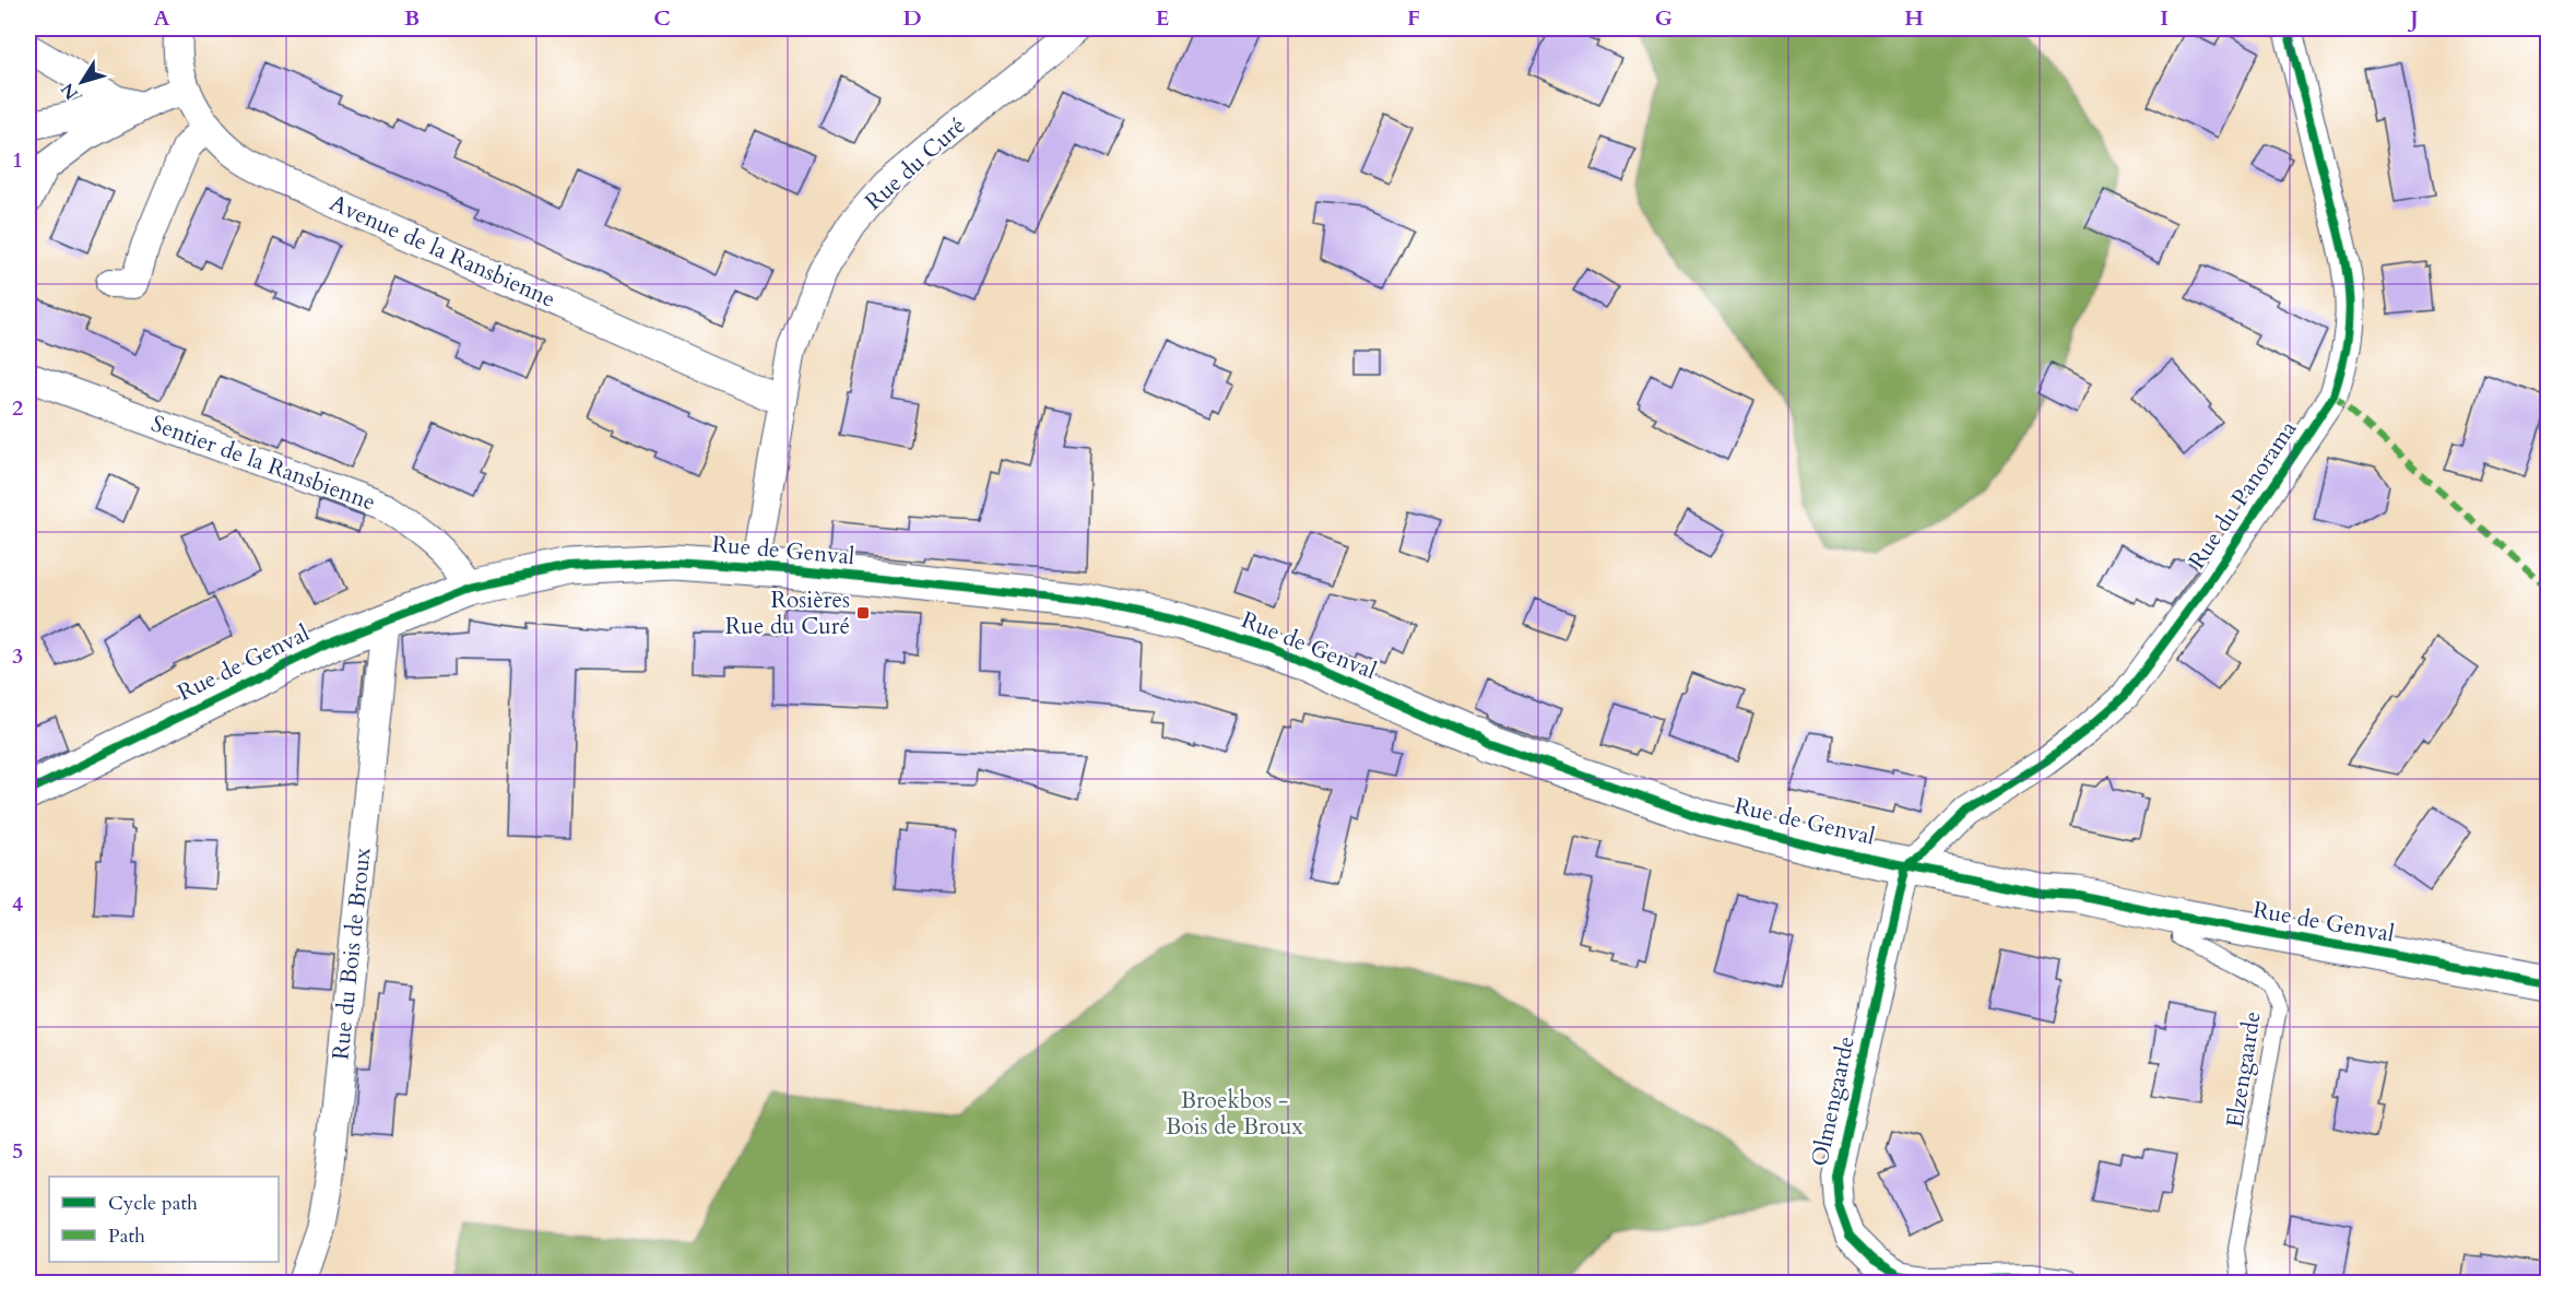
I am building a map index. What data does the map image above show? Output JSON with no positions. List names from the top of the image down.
{
  "streets": {
    "street": [
      "Rue du Curé",
      "Avenue de la Ransbienne",
      "Sentier de la Ransbienne",
      "Rue du Panorama",
      "Rue de Genval",
      "Rue du Bois de Broux",
      "Olmengaarde"
    ],
    "lane": ["Elzengaarde"]
  },
  "crossings": [
    ["Rue du Curé", "Avenue de la Ransbienne"],
    ["Rue du Curé", "Rue de Genval"],
    ["Sentier de la Ransbienne", "Rue de Genval"],
    ["Rue du Panorama", "Rue de Genval"],
    ["Rue du Panorama", "Olmengaarde"],
    ["Rue de Genval", "Rue du Bois de Broux"],
    ["Rue de Genval", "Elzengaarde"],
    ["Rue de Genval", "Olmengaarde"]
  ],
  "parks": ["Broekbos - Bois de Broux"],
  "places": {
    "transit": ["Rosières Rue du Curé"]
  },
  "legend": ["Cycle path", "Path"],
  "north": "bottom left",
  "grid": {
    "columns": [
      "A",
      "B",
      "C",
      "D",
      "E",
      "F",
      "G",
      "H",
      "I",
      "J"
    ],
    "rows": [
      "1",
      "2",
      "3",
      "4",
      "5"
    ]
  }
}
